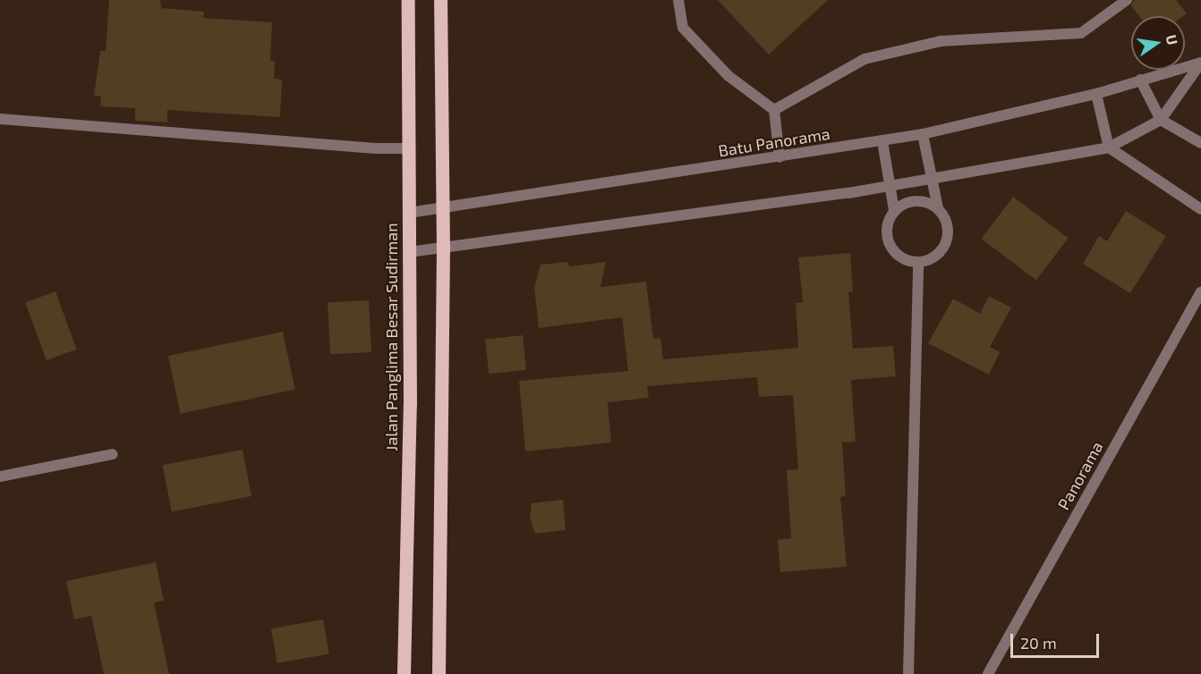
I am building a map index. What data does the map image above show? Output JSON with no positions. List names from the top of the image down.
{
  "streets": {
    "main road": ["Jalan Panglima Besar Sudirman"],
    "street": ["Batu Panorama", "Panorama"]
  },
  "crossings": [
    ["Batu Panorama", "Jalan Panglima Besar Sudirman"]
  ],
  "scale_bar": "20 m",
  "north": "right"
}
